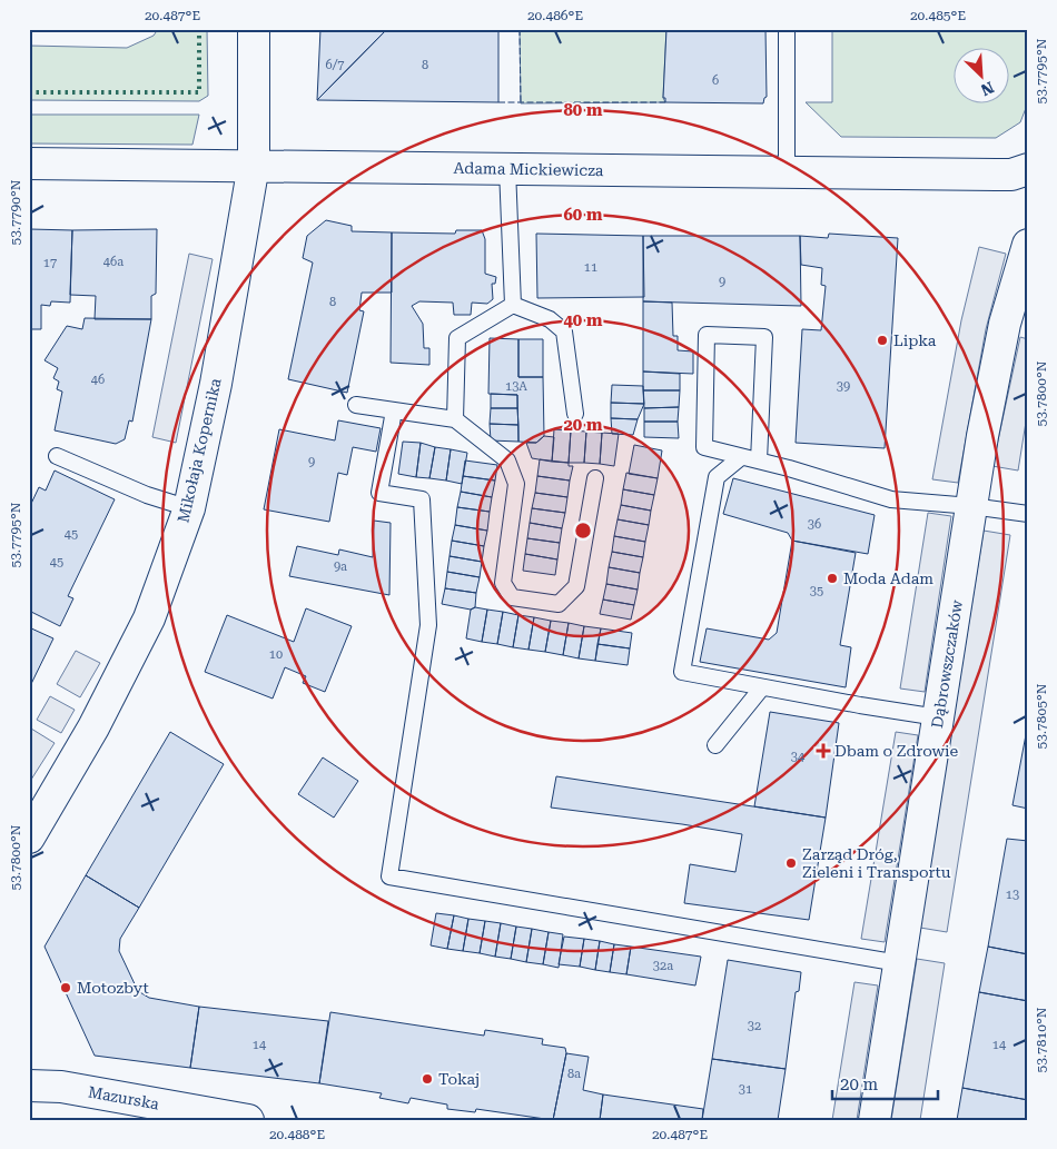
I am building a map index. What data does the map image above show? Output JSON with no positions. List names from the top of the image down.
{
  "streets": {
    "street": [
      "Adama Mickiewicza",
      "Mikołaja Kopernika",
      "Dąbrowszczaków",
      "Mazurska"
    ]
  },
  "crossings": [
    ["Adama Mickiewicza", "Mikołaja Kopernika"]
  ],
  "places": {
    "other": [
      "Lipka",
      "Moda Adam",
      "Zarząd Dróg, Zieleni i Transportu",
      "Motozbyt",
      "Tokaj"
    ],
    "health": ["Dbam o Zdrowie"]
  },
  "house_numbers": [
    "6/7",
    "8",
    "6",
    "46a",
    "17",
    "11",
    "9",
    "8",
    "46",
    "13A",
    "39",
    "9",
    "36",
    "45",
    "45",
    "9a",
    "35",
    "10",
    "34",
    "13",
    "32a",
    "32",
    "14",
    "14",
    "8a",
    "31"
  ],
  "scale_bar": "20 m",
  "north": "bottom right",
  "coordinates": [
    "20.487°E",
    "20.486°E",
    "20.485°E",
    "53.7795°N",
    "53.7790°N",
    "53.7800°N",
    "53.7805°N",
    "53.7810°N",
    "20.488°E"
  ],
  "rings": [
    "80 m",
    "60 m",
    "40 m",
    "20 m"
  ]
}
